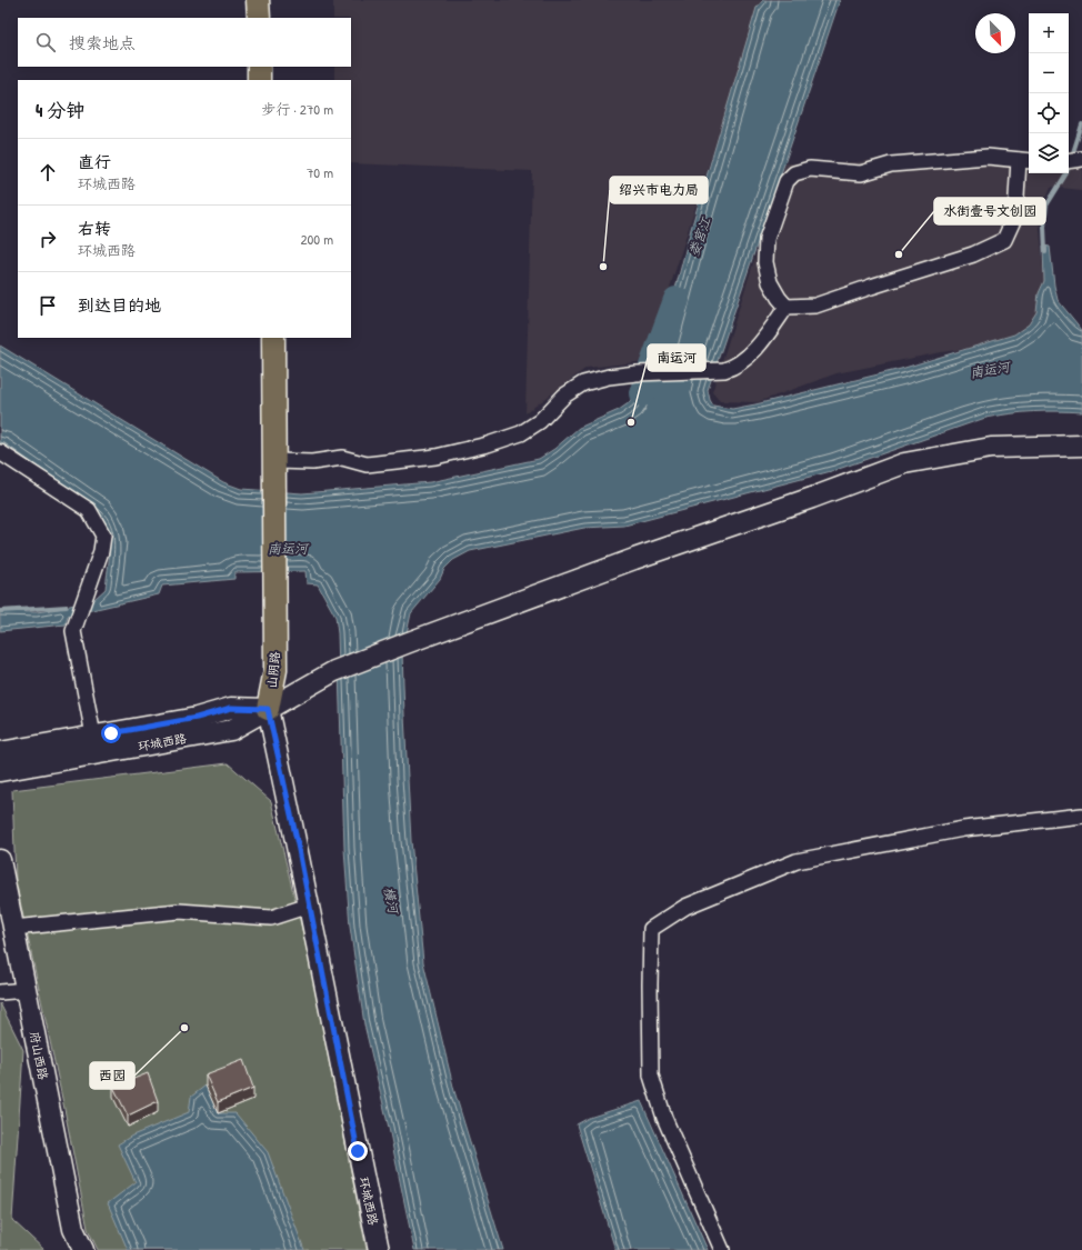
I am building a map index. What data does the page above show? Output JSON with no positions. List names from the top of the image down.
{
  "streets": {
    "main road": ["山阴路", "环城西路", "府山西路"]
  },
  "crossings": [
    ["山阴路", "环城西路"]
  ],
  "water": ["娄宫江", "南运河", "横河"],
  "places": [
    "水街壹号文创园",
    "绍兴市电力局",
    "南运河",
    "西园"
  ],
  "north": "bottom right",
  "page": {
    "map_buttons": ["+", "−"],
    "search": "搜索地点",
    "heading": ["4 分钟", "步行 · 270 m"],
    "list": [
      ["直行", "环城西路", "70 m"],
      ["右转", "环城西路", "200 m"],
      "到达目的地"
    ]
  }
}
